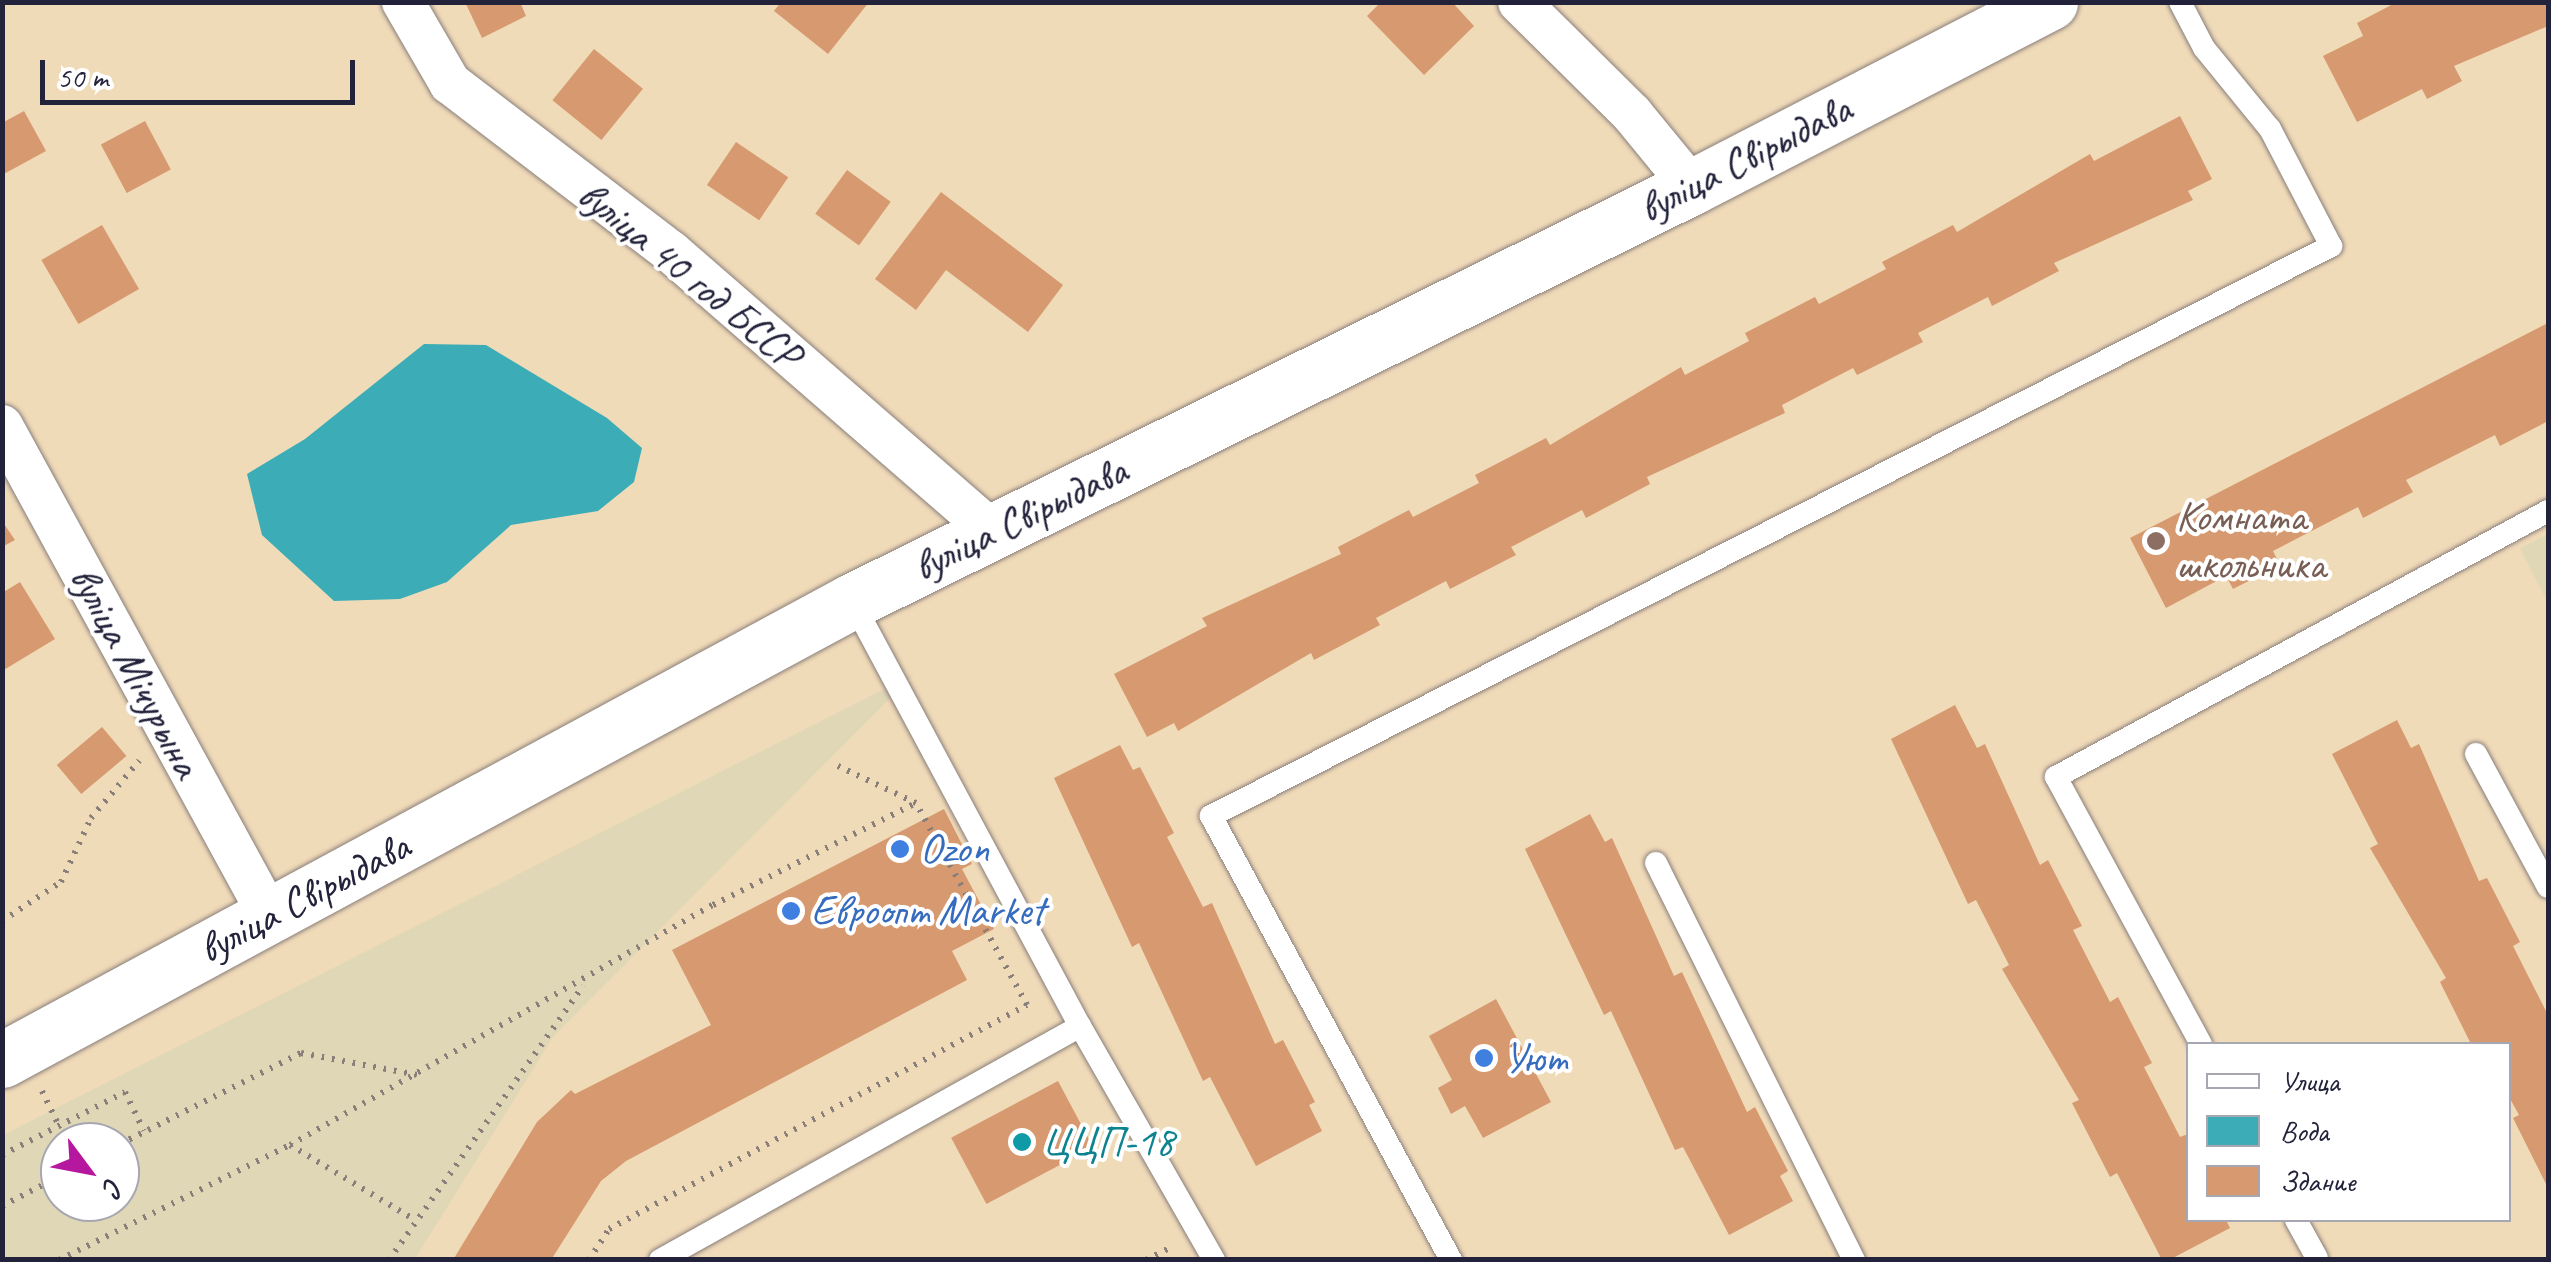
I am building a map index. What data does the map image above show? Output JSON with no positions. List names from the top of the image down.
{
  "streets": {
    "main road": ["вуліца Свірыдава"],
    "street": ["вуліца 40 год БССР", "вуліца Мічурына"]
  },
  "crossings": [
    ["вуліца Свірыдава", "вуліца 40 год БССР"],
    ["вуліца Свірыдава", "вуліца Мічурына"]
  ],
  "places": [
    "Комната школьника",
    "Ozon",
    "Евроопт Market",
    "Уют",
    "ЦЦП-18"
  ],
  "legend": ["Улица", "Вода", "Здание"],
  "scale_bar": "50 m",
  "north": "bottom right"
}
